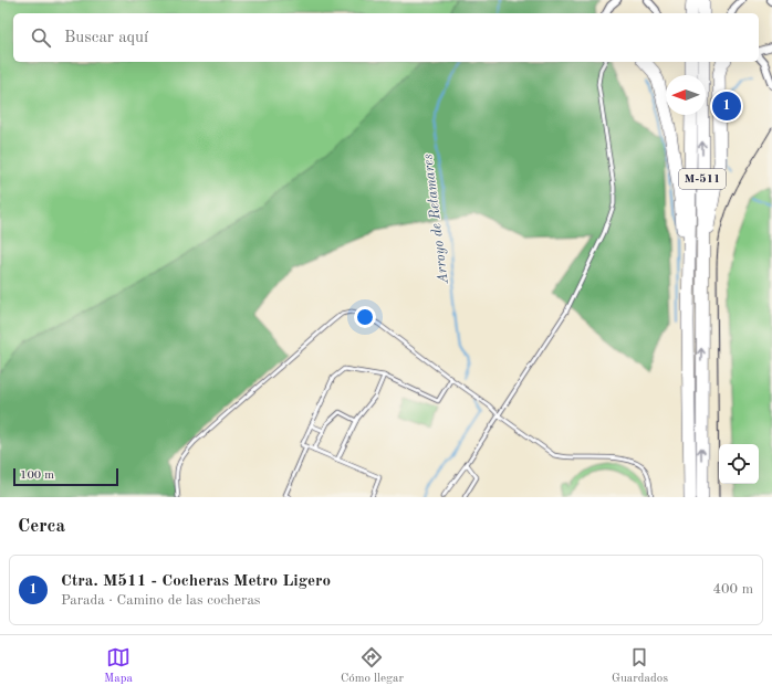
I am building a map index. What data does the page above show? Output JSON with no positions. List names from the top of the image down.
{
  "streets": {
    "highway": ["M-511"]
  },
  "water": ["Arroyo de Retamares"],
  "scale_bar": "100 m",
  "north": "left",
  "page": {
    "search": "Buscar aquí",
    "pins": "1",
    "scale": "100 m",
    "heading": "Cerca",
    "list": [
      {
        "mark": "1",
        "name": "Ctra. M511 - Cocheras Metro Ligero",
        "note": "Parada · Camino de las cocheras",
        "value": "400 m"
      }
    ],
    "nav": ["Mapa", "Cómo llegar", "Guardados"]
  }
}
